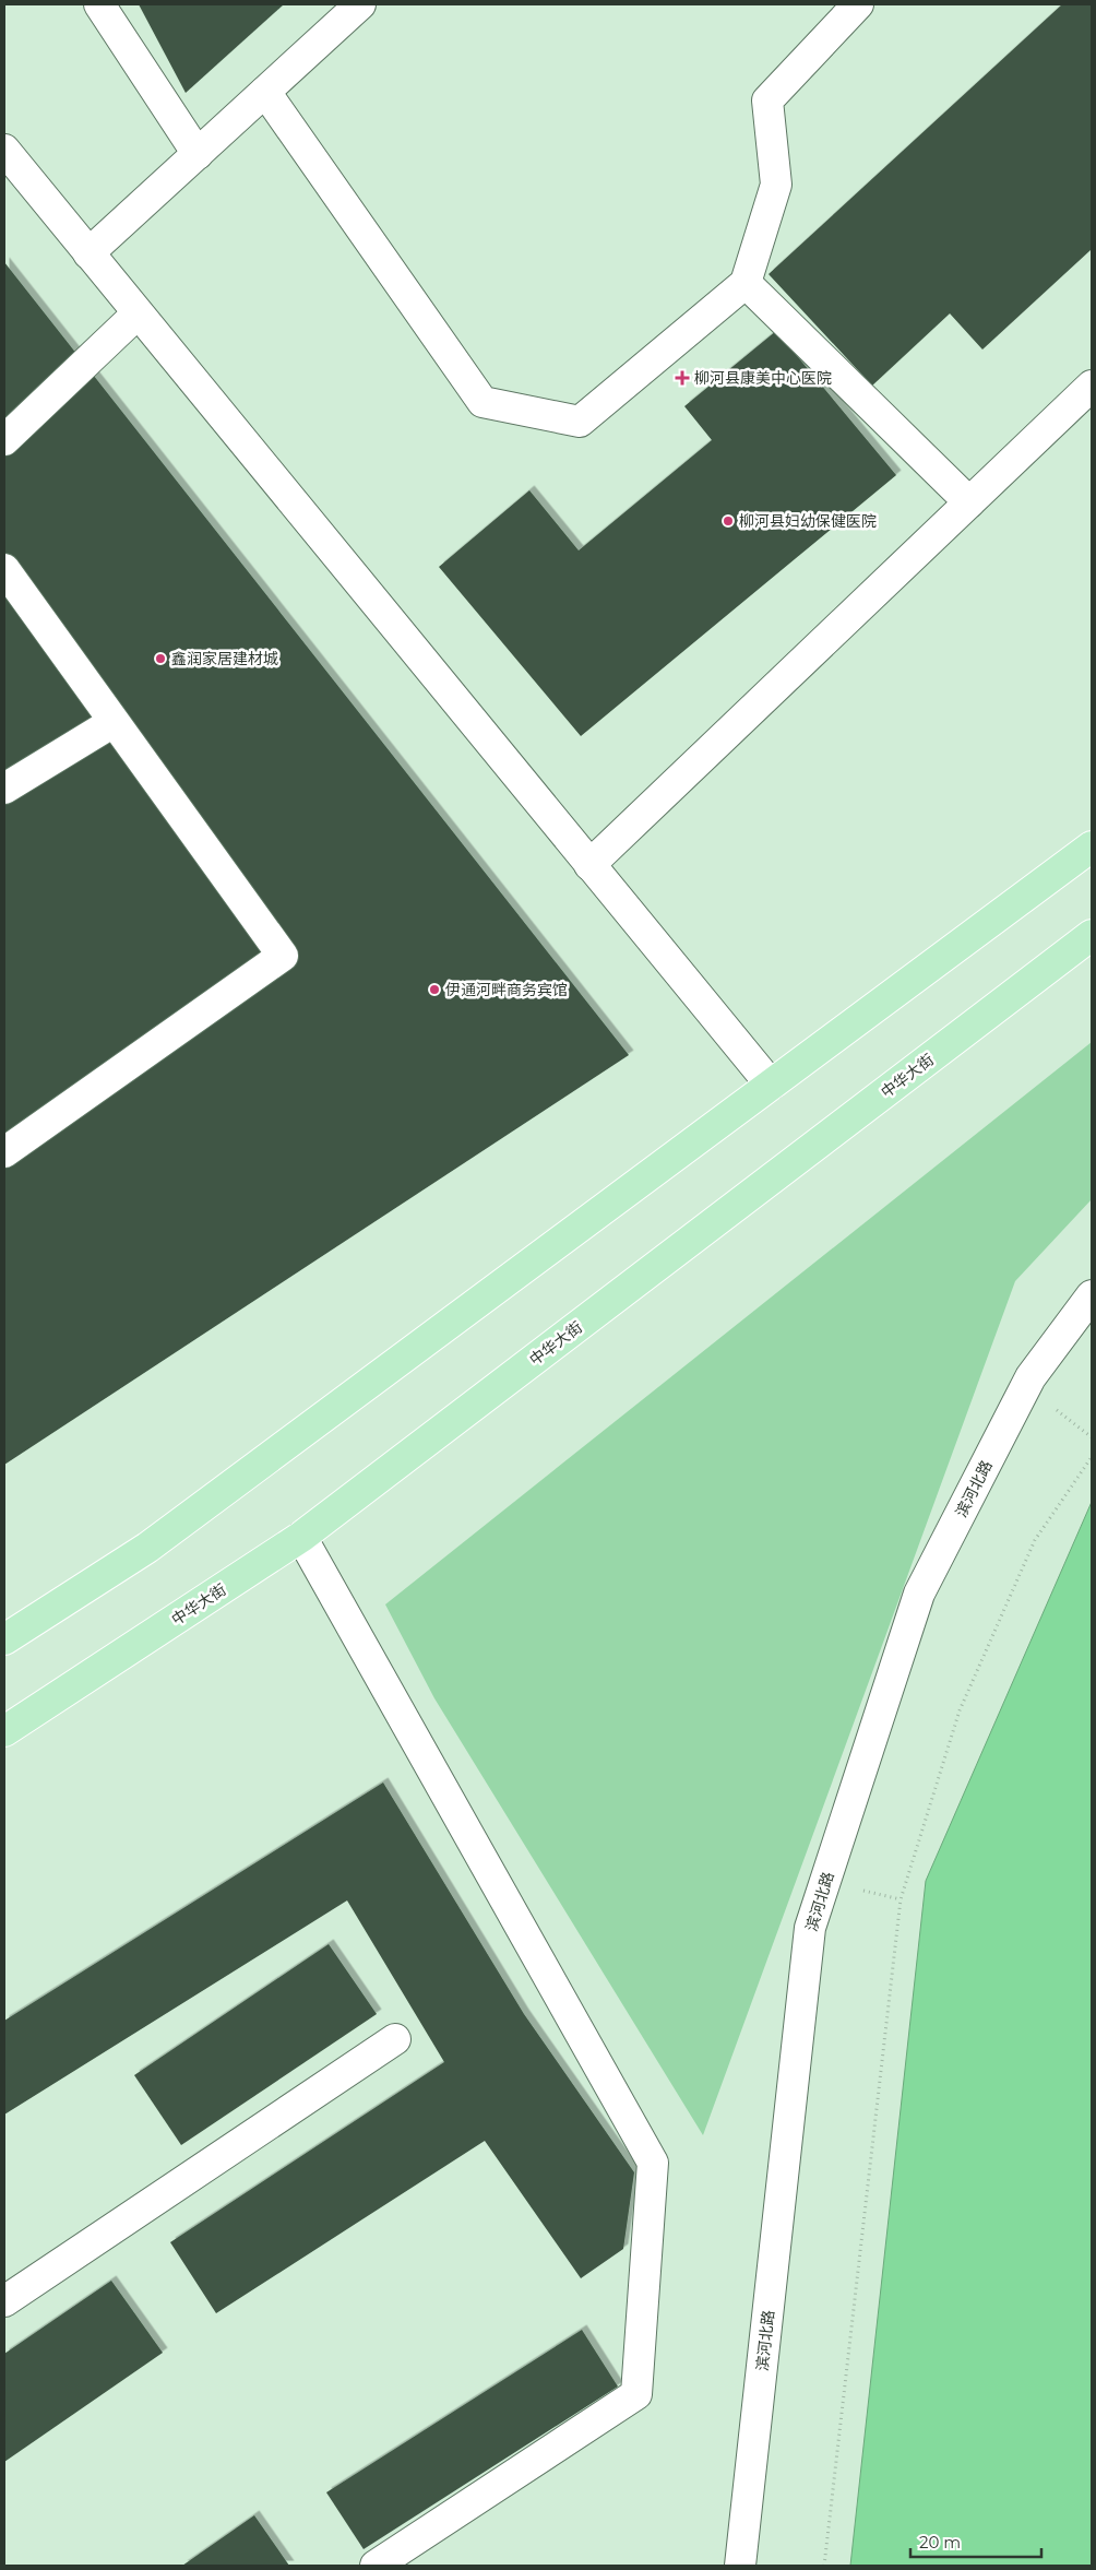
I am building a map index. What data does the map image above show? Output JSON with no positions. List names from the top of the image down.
{
  "streets": {
    "main road": ["中华大街"],
    "street": ["滨河北路"]
  },
  "places": {
    "health": ["柳河县康美中心医院"],
    "other": ["柳河县妇幼保健医院", "鑫润家居建材城", "伊通河畔商务宾馆"]
  },
  "scale_bar": "20 m"
}
